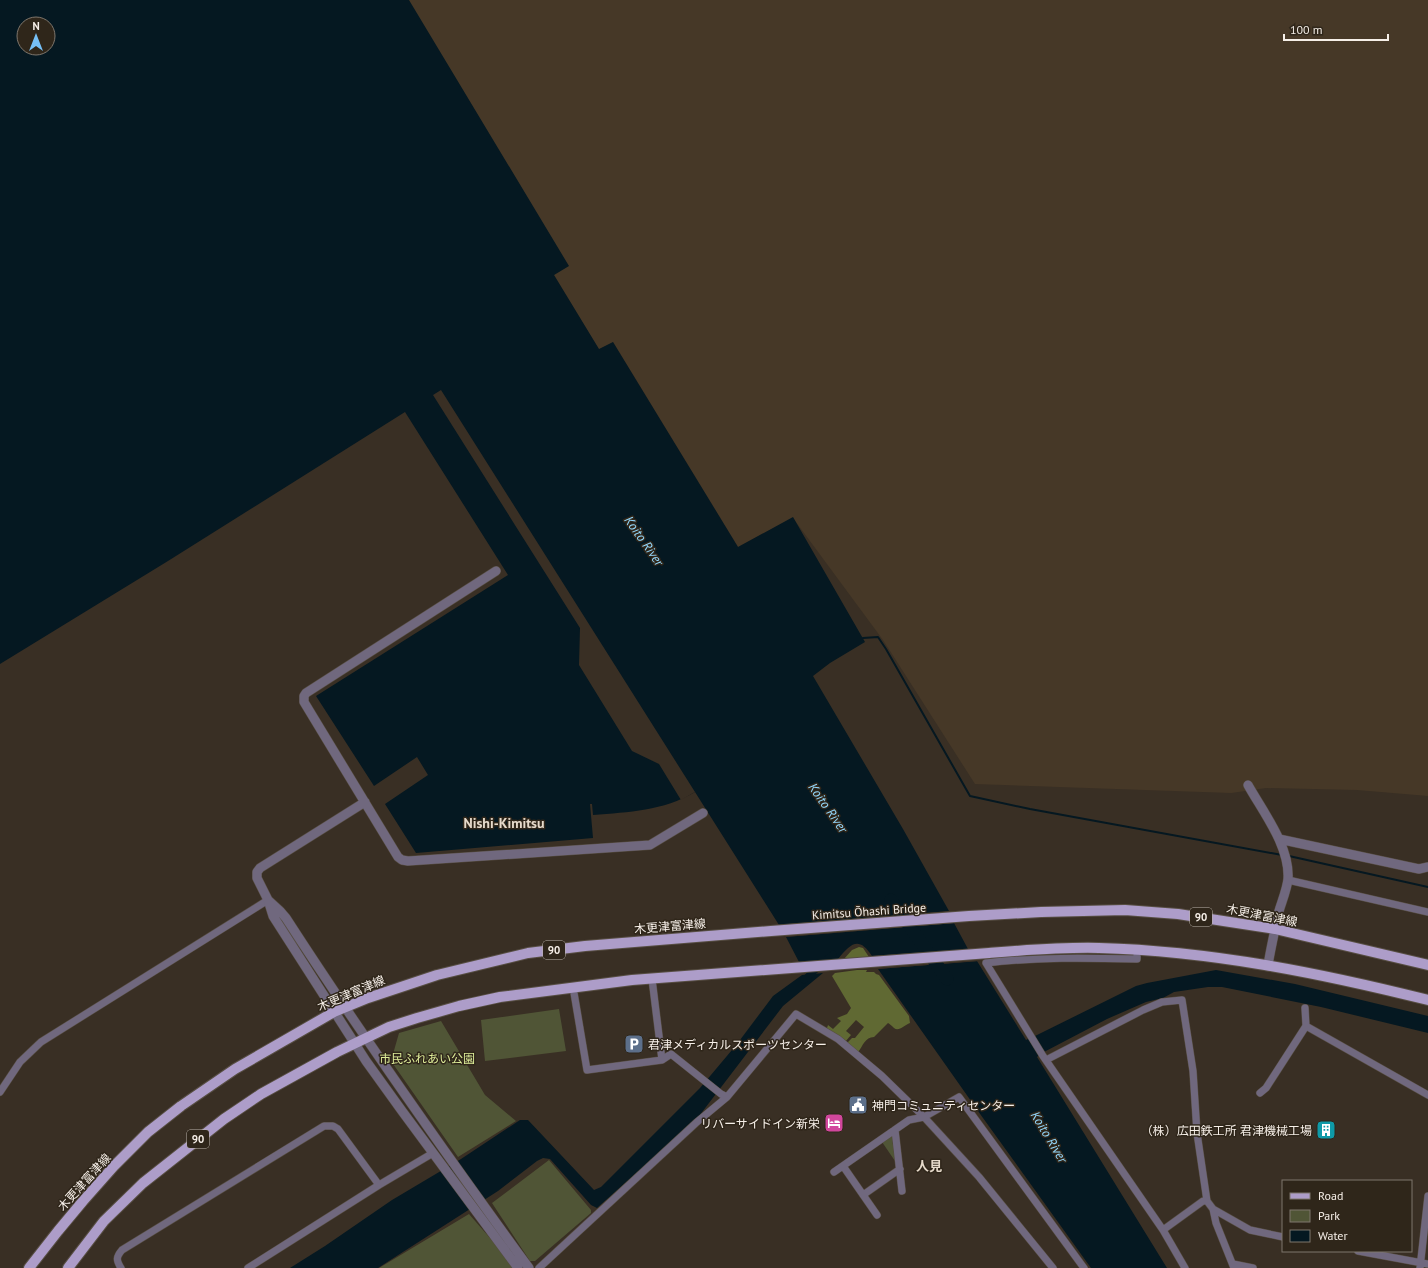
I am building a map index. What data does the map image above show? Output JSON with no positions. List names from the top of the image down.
{
  "streets": {
    "main road": ["Kimitsu Ōhashi Bridge", "木更津富津線", "90"]
  },
  "crossings": [
    ["Kimitsu Ōhashi Bridge", "木更津富津線"]
  ],
  "districts": ["Nishi-Kimitsu", "人見"],
  "water": ["Koito River"],
  "parks": ["市民ふれあい公園"],
  "places": {
    "parking": ["君津メディカルスポーツセンター"],
    "public building": ["神門コミュニティセンター"],
    "hotel": ["リバーサイドイン新栄"],
    "building": ["（株）広田鉄工所 君津機械工場"]
  },
  "legend": ["Road", "Park", "Water"],
  "scale_bar": "100 m",
  "north": "top"
}
